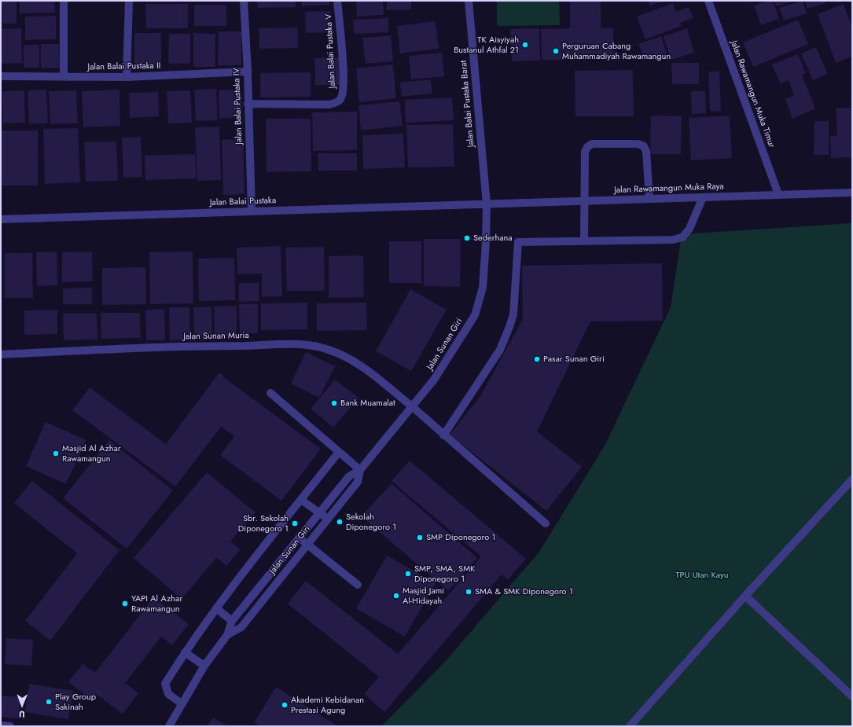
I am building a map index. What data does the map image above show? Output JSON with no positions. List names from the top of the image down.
{
  "streets": {
    "street": [
      "Jalan Balai Pustaka V",
      "Jalan Balai Pustaka II",
      "Jalan Rawamangun Muka Timur",
      "Jalan Balai Pustaka Barat",
      "Jalan Balai Pustaka IV",
      "Jalan Rawamangun Muka Raya",
      "Jalan Balai Pustaka",
      "Jalan Sunan Muria",
      "Jalan Sunan Giri"
    ]
  },
  "crossings": [
    ["Jalan Balai Pustaka V", "Jalan Balai Pustaka IV"],
    ["Jalan Balai Pustaka II", "Jalan Balai Pustaka IV"],
    ["Jalan Rawamangun Muka Timur", "Jalan Rawamangun Muka Raya"],
    ["Jalan Balai Pustaka Barat", "Jalan Rawamangun Muka Raya"],
    ["Jalan Balai Pustaka Barat", "Jalan Balai Pustaka"],
    ["Jalan Balai Pustaka Barat", "Jalan Sunan Giri"],
    ["Jalan Balai Pustaka IV", "Jalan Balai Pustaka"],
    ["Jalan Rawamangun Muka Raya", "Jalan Balai Pustaka"],
    ["Jalan Rawamangun Muka Raya", "Jalan Sunan Giri"],
    ["Jalan Balai Pustaka", "Jalan Sunan Giri"],
    ["Jalan Sunan Muria", "Jalan Sunan Giri"]
  ],
  "parks": ["TPU Utan Kayu"],
  "places": [
    "TK Aisyiyah Bustanul Athfal 21",
    "Perguruan Cabang Muhammadiyah Rawamangun",
    "Sederhana",
    "Pasar Sunan Giri",
    "Bank Muamalat",
    "Masjid Al Azhar Rawamangun",
    "Sekolah Diponegoro 1",
    "Sbr. Sekolah Diponegoro 1",
    "SMP Diponegoro 1",
    "SMP, SMA, SMK Diponegoro 1",
    "SMA & SMK Diponegoro 1",
    "Masjid Jami Al-Hidayah",
    "YAPI Al Azhar Rawamangun",
    "Play Group Sakinah",
    "Akademi Kebidanan Prestasi Agung"
  ],
  "north": "bottom"
}
